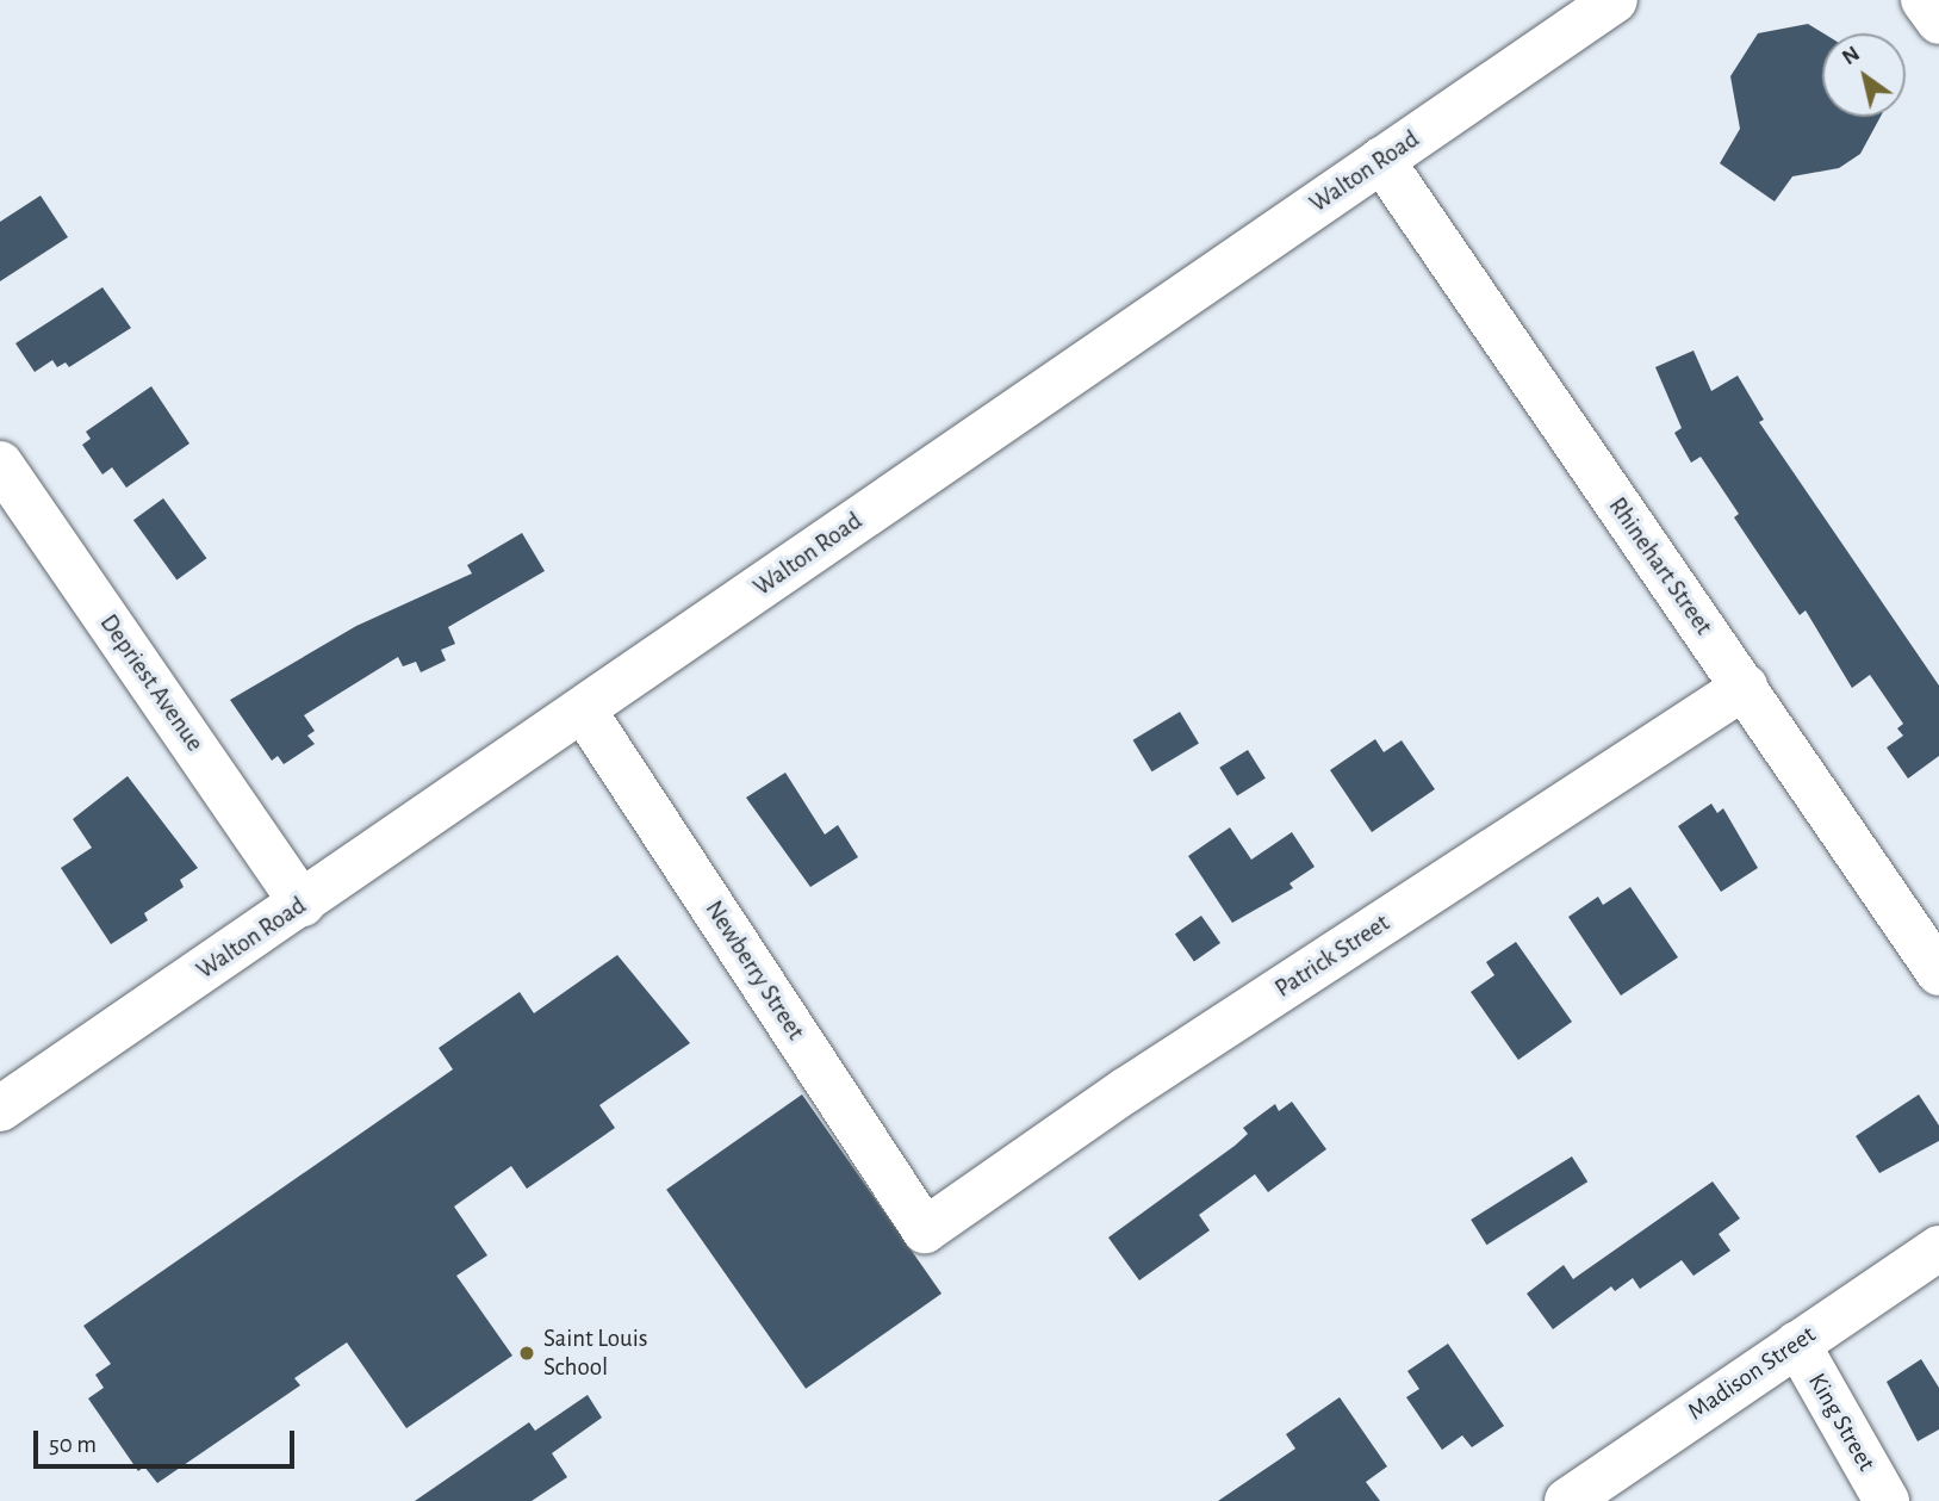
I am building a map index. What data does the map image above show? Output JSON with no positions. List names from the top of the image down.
{
  "streets": {
    "street": [
      "Walton Road",
      "Rhinehart Street",
      "Depriest Avenue",
      "Patrick Street",
      "Newberry Street",
      "Madison Street",
      "King Street"
    ]
  },
  "crossings": [
    ["Walton Road", "Rhinehart Street"],
    ["Walton Road", "Depriest Avenue"],
    ["Walton Road", "Newberry Street"],
    ["Rhinehart Street", "Patrick Street"],
    ["Patrick Street", "Newberry Street"],
    ["Madison Street", "King Street"]
  ],
  "places": ["Saint Louis School"],
  "scale_bar": "50 m",
  "north": "top left"
}
